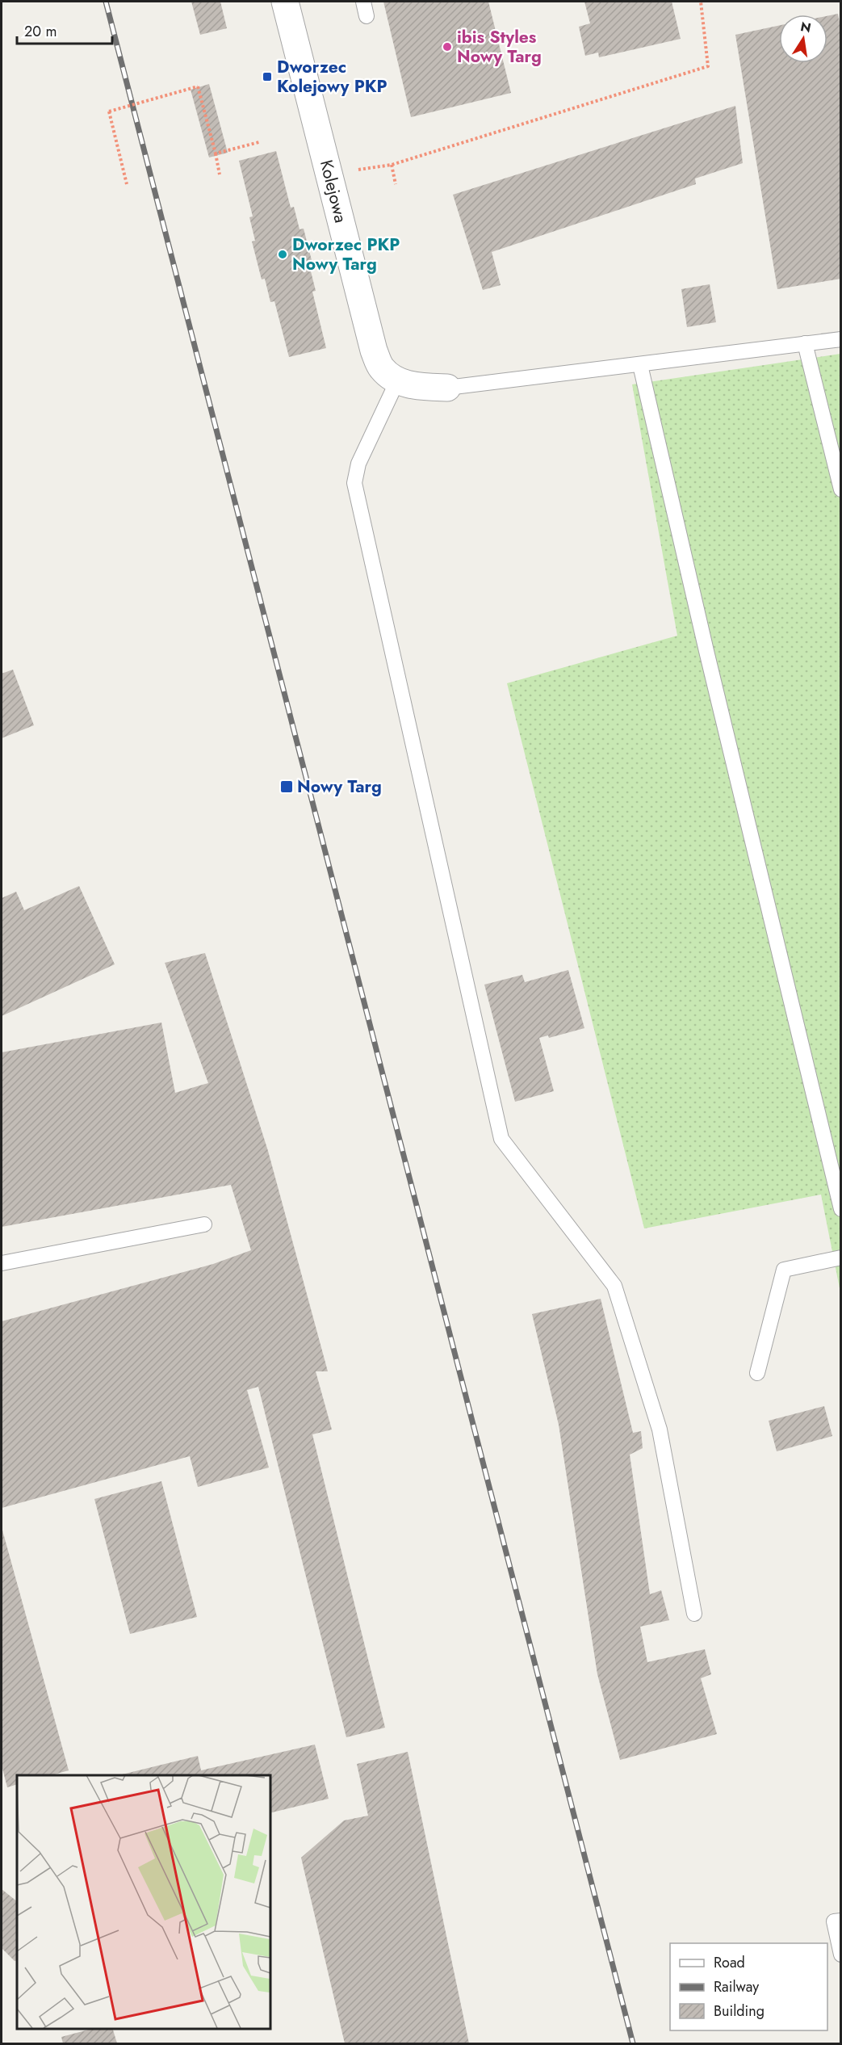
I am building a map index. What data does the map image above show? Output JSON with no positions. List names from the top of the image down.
{
  "streets": {
    "street": ["Kolejowa"]
  },
  "places": {
    "other": ["ibis Styles Nowy Targ", "Dworzec PKP Nowy Targ"],
    "transit": ["Dworzec Kolejowy PKP", "Nowy Targ"]
  },
  "legend": ["Road", "Railway", "Building"],
  "scale_bar": "20 m",
  "north": "top"
}
